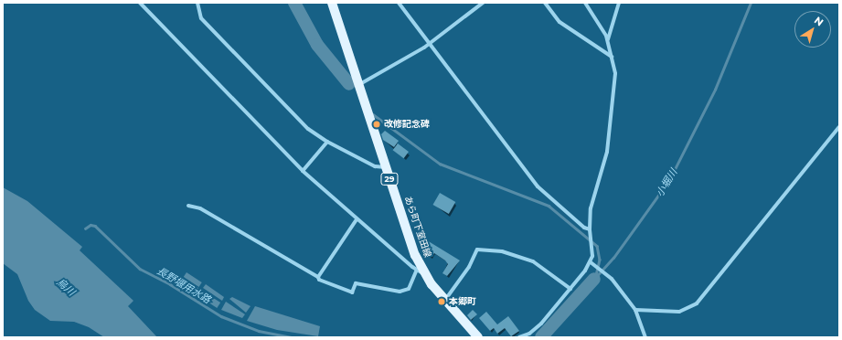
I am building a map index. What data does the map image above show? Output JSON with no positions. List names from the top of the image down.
{
  "streets": {
    "main road": ["29", "あら町下室田線"]
  },
  "water": ["小堀川", "長野堰用水路", "烏川"],
  "places": ["改修記念碑", "本郷町"],
  "north": "top right"
}
